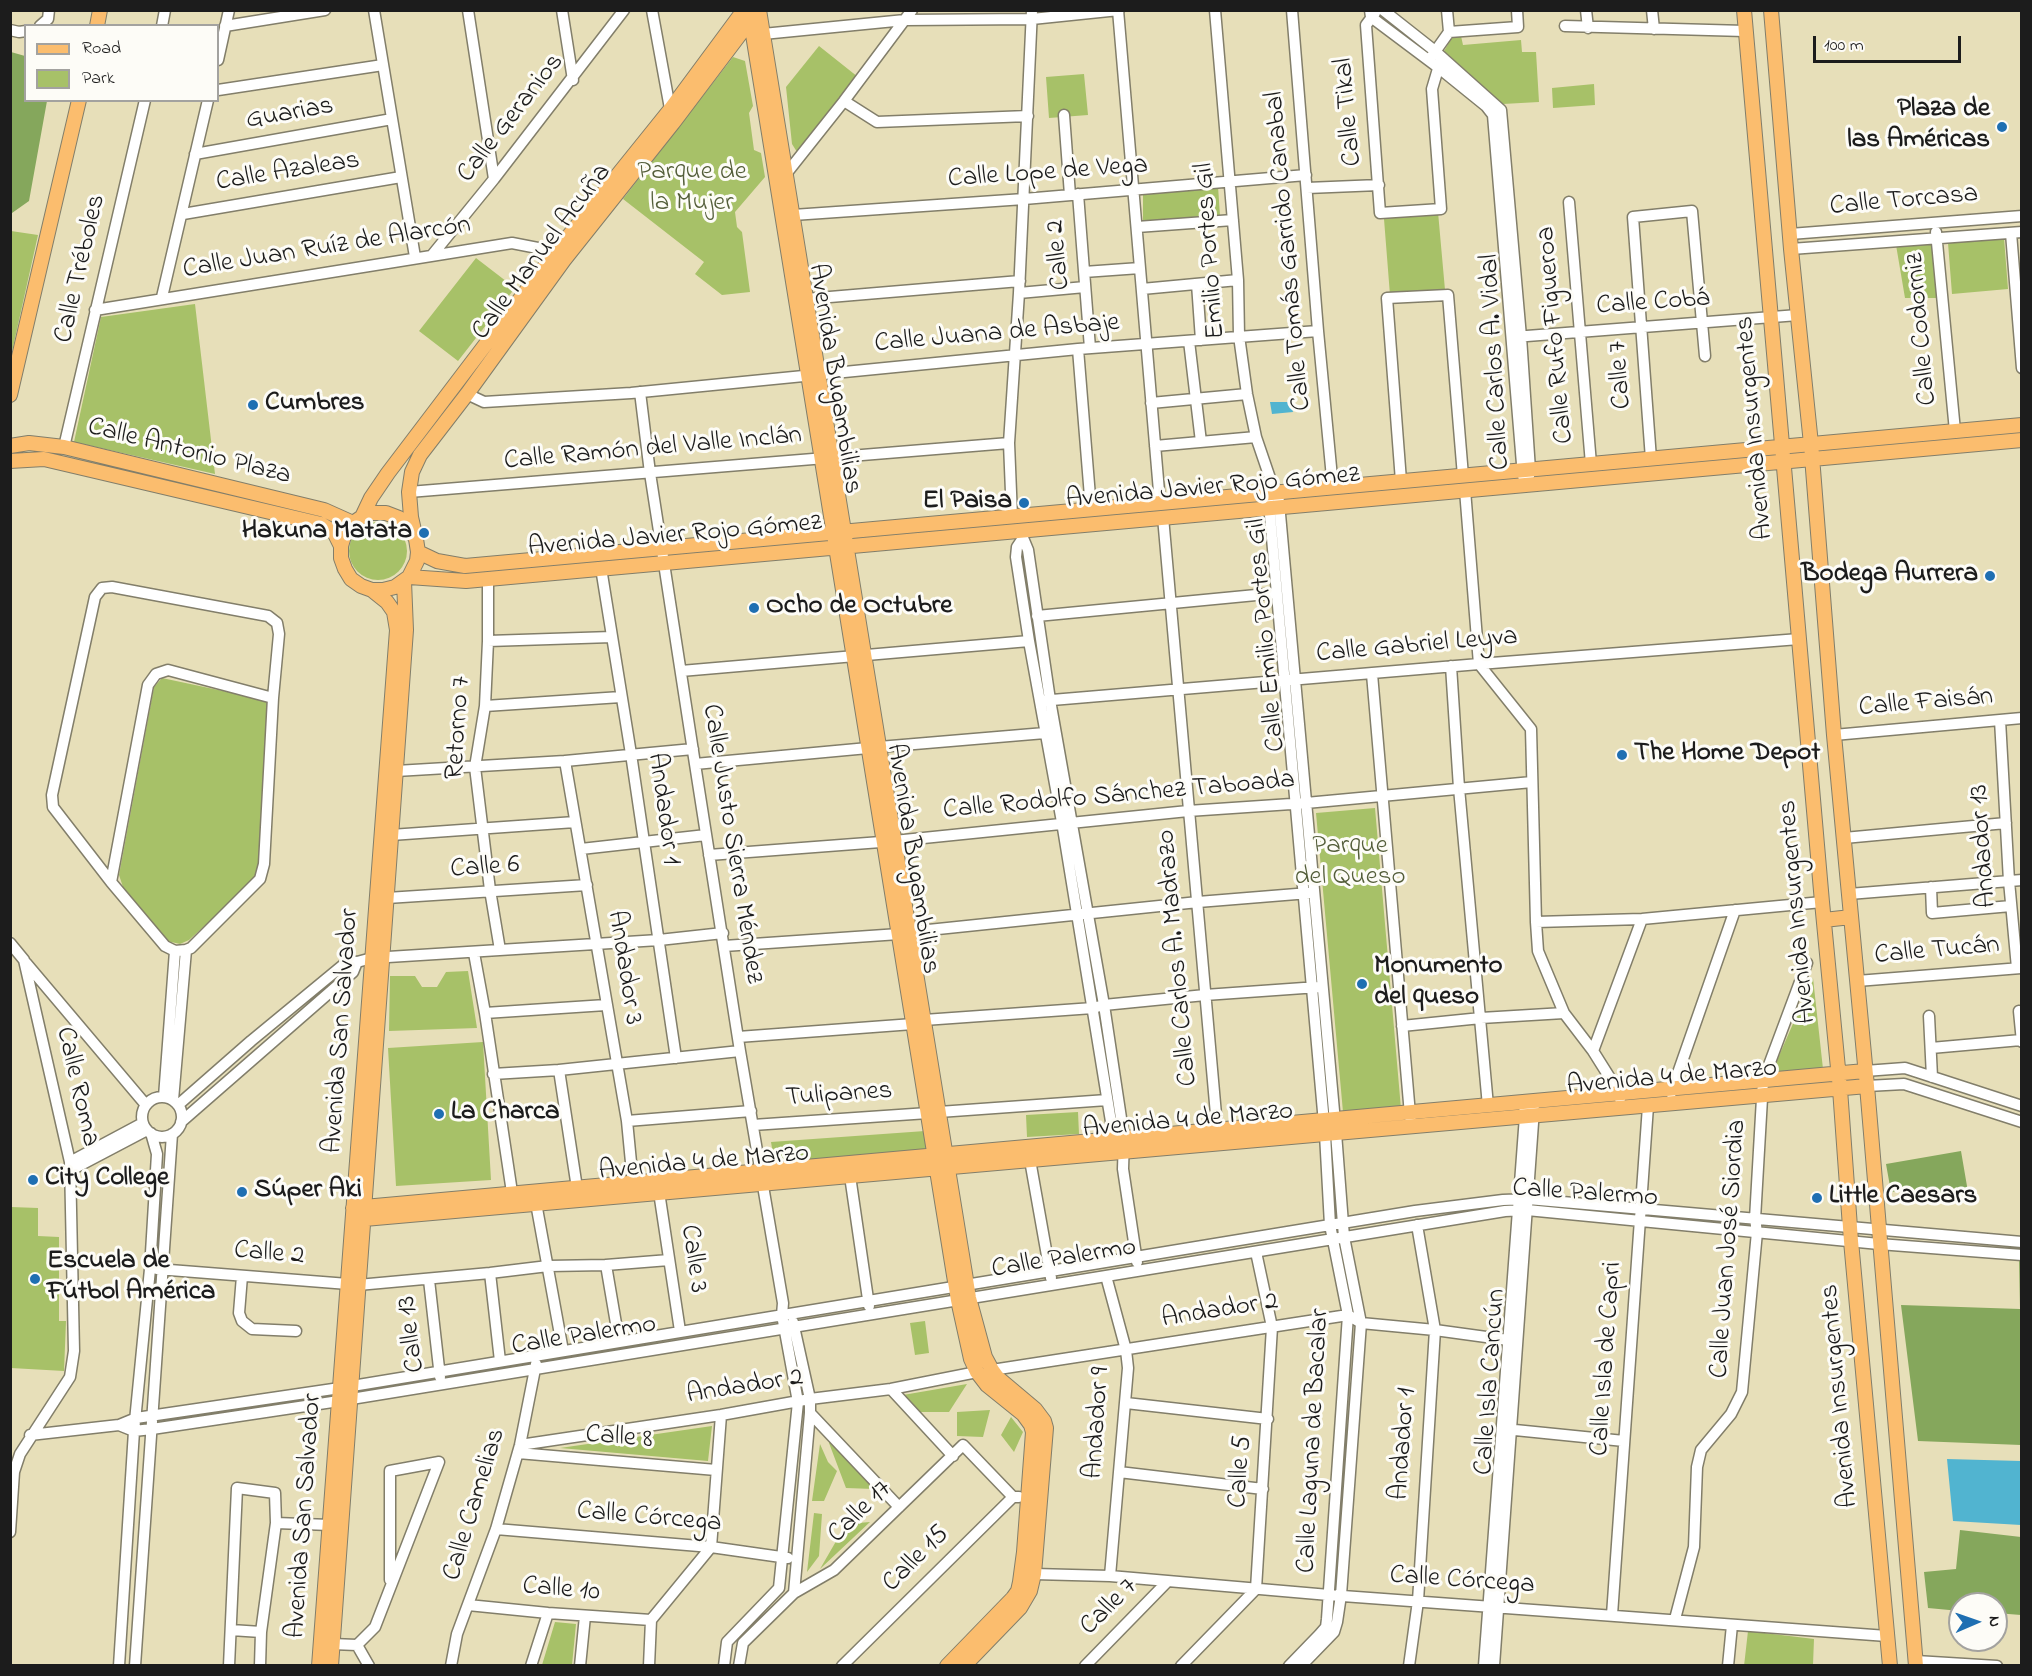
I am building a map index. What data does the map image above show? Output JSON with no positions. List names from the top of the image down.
{
  "streets": {
    "main road": [
      "Calle Manuel Acuña",
      "Avenida Bugambilias",
      "Avenida Insurgentes",
      "Calle Antonio Plaza",
      "Avenida Javier Rojo Gómez",
      "Avenida San Salvador",
      "Avenida 4 de Marzo"
    ],
    "street": [
      "Calle Tikal",
      "Guarias",
      "Calle Geranios",
      "Calle Azaleas",
      "Calle Lope de Vega",
      "Calle Torcasa",
      "Calle Juan Ruíz de Alarcón",
      "Emilio Portes Gil",
      "Calle Tomás Garrido Canabal",
      "Calle 2",
      "Calle Tréboles",
      "Calle Cobá",
      "Calle Codorniz",
      "Calle Juana de Asbaje",
      "Calle Rufo Figueroa",
      "Calle Carlos A. Vidal",
      "Calle 7",
      "Calle Ramón del Valle Inclán",
      "Calle Emilio Portes Gil",
      "Calle Gabriel Leyva",
      "Calle Faisán",
      "Retorno 7",
      "Calle Rodolfo Sánchez Taboada",
      "Andador 1",
      "Calle Justo Sierra Méndez",
      "Andador 13",
      "Calle 6",
      "Calle Tucán",
      "Calle Carlos A. Madrazo",
      "Andador 3",
      "Calle Roma",
      "Tulipanes",
      "Calle Palermo",
      "Calle Juan José Siordia",
      "Calle 3",
      "Andador 2",
      "Calle 13",
      "Calle Isla de Capri",
      "Calle Isla Cancún",
      "Andador 9",
      "Calle 8",
      "Calle Laguna de Bacalar",
      "Calle 5",
      "Calle Camelias",
      "Calle 17",
      "Calle Córcega",
      "Calle 15",
      "Calle 10"
    ]
  },
  "crossings": [
    ["Calle Tikal", "Calle Carlos A. Vidal"],
    ["Calle Geranios", "Calle Juan Ruíz de Alarcón"],
    ["Calle Lope de Vega", "Emilio Portes Gil"],
    ["Calle Lope de Vega", "Calle Tomás Garrido Canabal"],
    ["Calle Lope de Vega", "Calle 2"],
    ["Calle Lope de Vega", "Avenida Bugambilias"],
    ["Calle Lope de Vega", "Calle Carlos A. Madrazo"],
    ["Calle Torcasa", "Calle Codorniz"],
    ["Calle Torcasa", "Avenida Insurgentes"],
    ["Calle Juan Ruíz de Alarcón", "Calle Manuel Acuña"],
    ["Calle Juan Ruíz de Alarcón", "Calle Tréboles"],
    ["Emilio Portes Gil", "Calle Juana de Asbaje"],
    ["Emilio Portes Gil", "Avenida Javier Rojo Gómez"],
    ["Emilio Portes Gil", "Calle Emilio Portes Gil"],
    ["Calle Tomás Garrido Canabal", "Calle Juana de Asbaje"],
    ["Calle Tomás Garrido Canabal", "Avenida Javier Rojo Gómez"],
    ["Calle Manuel Acuña", "Calle Juana de Asbaje"],
    ["Calle Manuel Acuña", "Avenida Bugambilias"],
    ["Calle Manuel Acuña", "Calle Ramón del Valle Inclán"],
    ["Calle Manuel Acuña", "Calle Antonio Plaza"],
    ["Calle Manuel Acuña", "Avenida Javier Rojo Gómez"],
    ["Calle Manuel Acuña", "Avenida San Salvador"],
    ["Calle 2", "Calle Juana de Asbaje"],
    ["Calle 2", "Avenida San Salvador"],
    ["Calle Tréboles", "Calle Antonio Plaza"],
    ["Calle Cobá", "Calle Rufo Figueroa"],
    ["Calle Cobá", "Calle Carlos A. Vidal"],
    ["Calle Cobá", "Calle 7"],
    ["Calle Cobá", "Avenida Insurgentes"],
    ["Calle Codorniz", "Avenida Javier Rojo Gómez"],
    ["Calle Juana de Asbaje", "Avenida Bugambilias"],
    ["Calle Juana de Asbaje", "Calle Justo Sierra Méndez"],
    ["Calle Juana de Asbaje", "Calle Carlos A. Madrazo"],
    ["Calle Rufo Figueroa", "Avenida Javier Rojo Gómez"],
    ["Calle Carlos A. Vidal", "Avenida Javier Rojo Gómez"],
    ["Calle 7", "Avenida Javier Rojo Gómez"],
    ["Calle 7", "Calle Córcega"],
    ["Avenida Bugambilias", "Calle Ramón del Valle Inclán"],
    ["Avenida Bugambilias", "Avenida Javier Rojo Gómez"],
    ["Avenida Bugambilias", "Calle Rodolfo Sánchez Taboada"],
    ["Avenida Bugambilias", "Avenida 4 de Marzo"],
    ["Avenida Bugambilias", "Tulipanes"],
    ["Avenida Bugambilias", "Calle Palermo"],
    ["Avenida Bugambilias", "Andador 2"],
    ["Avenida Bugambilias", "Calle Córcega"],
    ["Avenida Insurgentes", "Avenida Javier Rojo Gómez"],
    ["Avenida Insurgentes", "Calle Gabriel Leyva"],
    ["Avenida Insurgentes", "Calle Faisán"],
    ["Avenida Insurgentes", "Calle Tucán"],
    ["Avenida Insurgentes", "Avenida 4 de Marzo"],
    ["Avenida Insurgentes", "Calle Palermo"],
    ["Avenida Insurgentes", "Calle Córcega"],
    ["Calle Ramón del Valle Inclán", "Calle Justo Sierra Méndez"],
    ["Calle Antonio Plaza", "Avenida Javier Rojo Gómez"],
    ["Calle Antonio Plaza", "Avenida San Salvador"],
    ["Avenida Javier Rojo Gómez", "Calle Emilio Portes Gil"],
    ["Avenida Javier Rojo Gómez", "Retorno 7"],
    ["Avenida Javier Rojo Gómez", "Andador 1"],
    ["Avenida Javier Rojo Gómez", "Calle Justo Sierra Méndez"],
    ["Avenida Javier Rojo Gómez", "Calle Carlos A. Madrazo"],
    ["Avenida Javier Rojo Gómez", "Avenida San Salvador"],
    ["Calle Emilio Portes Gil", "Calle Gabriel Leyva"],
    ["Calle Emilio Portes Gil", "Calle Rodolfo Sánchez Taboada"],
    ["Calle Emilio Portes Gil", "Avenida 4 de Marzo"],
    ["Calle Emilio Portes Gil", "Calle Laguna de Bacalar"],
    ["Calle Gabriel Leyva", "Calle Carlos A. Madrazo"],
    ["Calle Faisán", "Andador 13"],
    ["Retorno 7", "Calle 6"],
    ["Calle Rodolfo Sánchez Taboada", "Calle Justo Sierra Méndez"],
    ["Calle Rodolfo Sánchez Taboada", "Calle Carlos A. Madrazo"],
    ["Andador 1", "Calle Palermo"],
    ["Andador 1", "Calle Córcega"],
    ["Calle Justo Sierra Méndez", "Avenida 4 de Marzo"],
    ["Calle Justo Sierra Méndez", "Tulipanes"],
    ["Calle Justo Sierra Méndez", "Calle Palermo"],
    ["Andador 13", "Calle Tucán"],
    ["Calle 6", "Andador 3"],
    ["Calle 6", "Avenida San Salvador"],
    ["Calle Carlos A. Madrazo", "Avenida 4 de Marzo"],
    ["Andador 3", "Avenida 4 de Marzo"],
    ["Avenida San Salvador", "Avenida 4 de Marzo"],
    ["Avenida San Salvador", "Calle Palermo"],
    ["Avenida 4 de Marzo", "Calle Juan José Siordia"],
    ["Avenida 4 de Marzo", "Calle 3"],
    ["Avenida 4 de Marzo", "Calle Isla de Capri"],
    ["Avenida 4 de Marzo", "Calle Isla Cancún"],
    ["Avenida 4 de Marzo", "Calle Laguna de Bacalar"],
    ["Calle Roma", "Calle Palermo"],
    ["Calle Palermo", "Calle Juan José Siordia"],
    ["Calle Palermo", "Calle 3"],
    ["Calle Palermo", "Calle 13"],
    ["Calle Palermo", "Calle Isla de Capri"],
    ["Calle Palermo", "Calle Isla Cancún"],
    ["Calle Palermo", "Andador 9"],
    ["Calle Palermo", "Calle Laguna de Bacalar"],
    ["Calle Palermo", "Calle 5"],
    ["Calle Palermo", "Calle Camelias"],
    ["Calle Juan José Siordia", "Calle Córcega"],
    ["Andador 2", "Andador 9"],
    ["Andador 2", "Calle 8"],
    ["Andador 2", "Calle Laguna de Bacalar"],
    ["Andador 2", "Calle 5"],
    ["Andador 2", "Calle Camelias"],
    ["Calle Isla de Capri", "Calle Córcega"],
    ["Calle Isla Cancún", "Calle Córcega"],
    ["Andador 9", "Calle Córcega"],
    ["Calle 8", "Calle Camelias"],
    ["Calle Laguna de Bacalar", "Calle Córcega"],
    ["Calle 5", "Calle Córcega"],
    ["Calle Camelias", "Calle Córcega"],
    ["Calle Camelias", "Calle 10"],
    ["Calle 17", "Calle 15"]
  ],
  "parks": ["Parque de la Mujer", "Parque del Queso"],
  "places": [
    "Plaza de las Américas",
    "Cumbres",
    "El Paisa",
    "Hakuna Matata",
    "Bodega Aurrera",
    "Ocho de Octubre",
    "The Home Depot",
    "Monumento del queso",
    "La Charca",
    "City College",
    "Súper Aki",
    "Little Caesars",
    "Escuela de Fútbol América"
  ],
  "legend": ["Road", "Park"],
  "scale_bar": "100 m",
  "north": "right"
}
